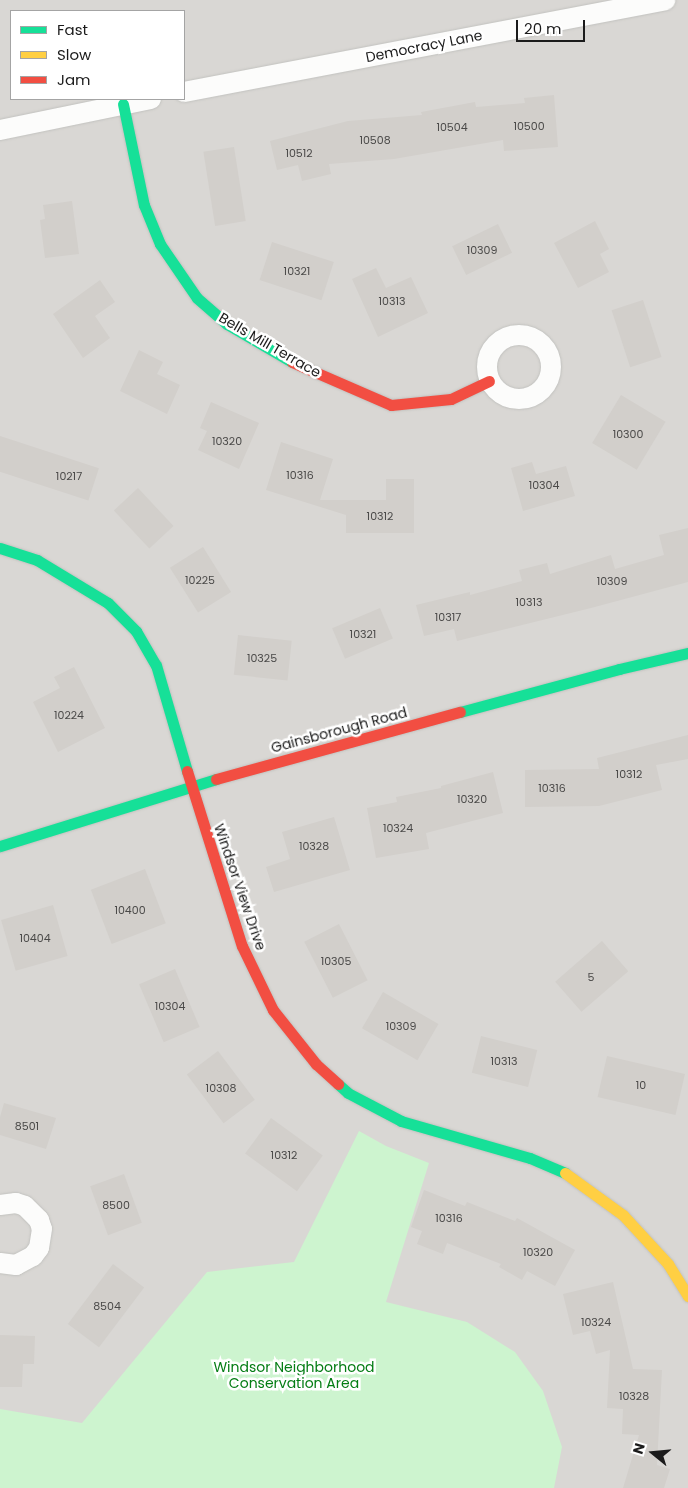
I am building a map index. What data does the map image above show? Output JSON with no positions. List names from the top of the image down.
{
  "streets": {
    "street": [
      "Democracy Lane",
      "Bells Mill Terrace",
      "Gainsborough Road",
      "Windsor View Drive"
    ]
  },
  "crossings": [
    ["Gainsborough Road", "Windsor View Drive"]
  ],
  "parks": ["Windsor Neighborhood Conservation Area"],
  "house_numbers": [
    "10500",
    "10504",
    "10508",
    "10512",
    "10309",
    "10321",
    "10313",
    "10300",
    "10320",
    "10316",
    "10217",
    "10304",
    "10312",
    "10225",
    "10309",
    "10313",
    "10317",
    "10321",
    "10325",
    "10224",
    "10312",
    "10316",
    "10320",
    "10324",
    "10328",
    "10400",
    "10404",
    "10305",
    "5",
    "10304",
    "10309",
    "10313",
    "10",
    "10308",
    "8501",
    "10312",
    "8500",
    "10316",
    "10320",
    "8504",
    "10324",
    "10328"
  ],
  "legend": ["Fast", "Slow", "Jam"],
  "scale_bar": "20 m",
  "north": "left"
}
